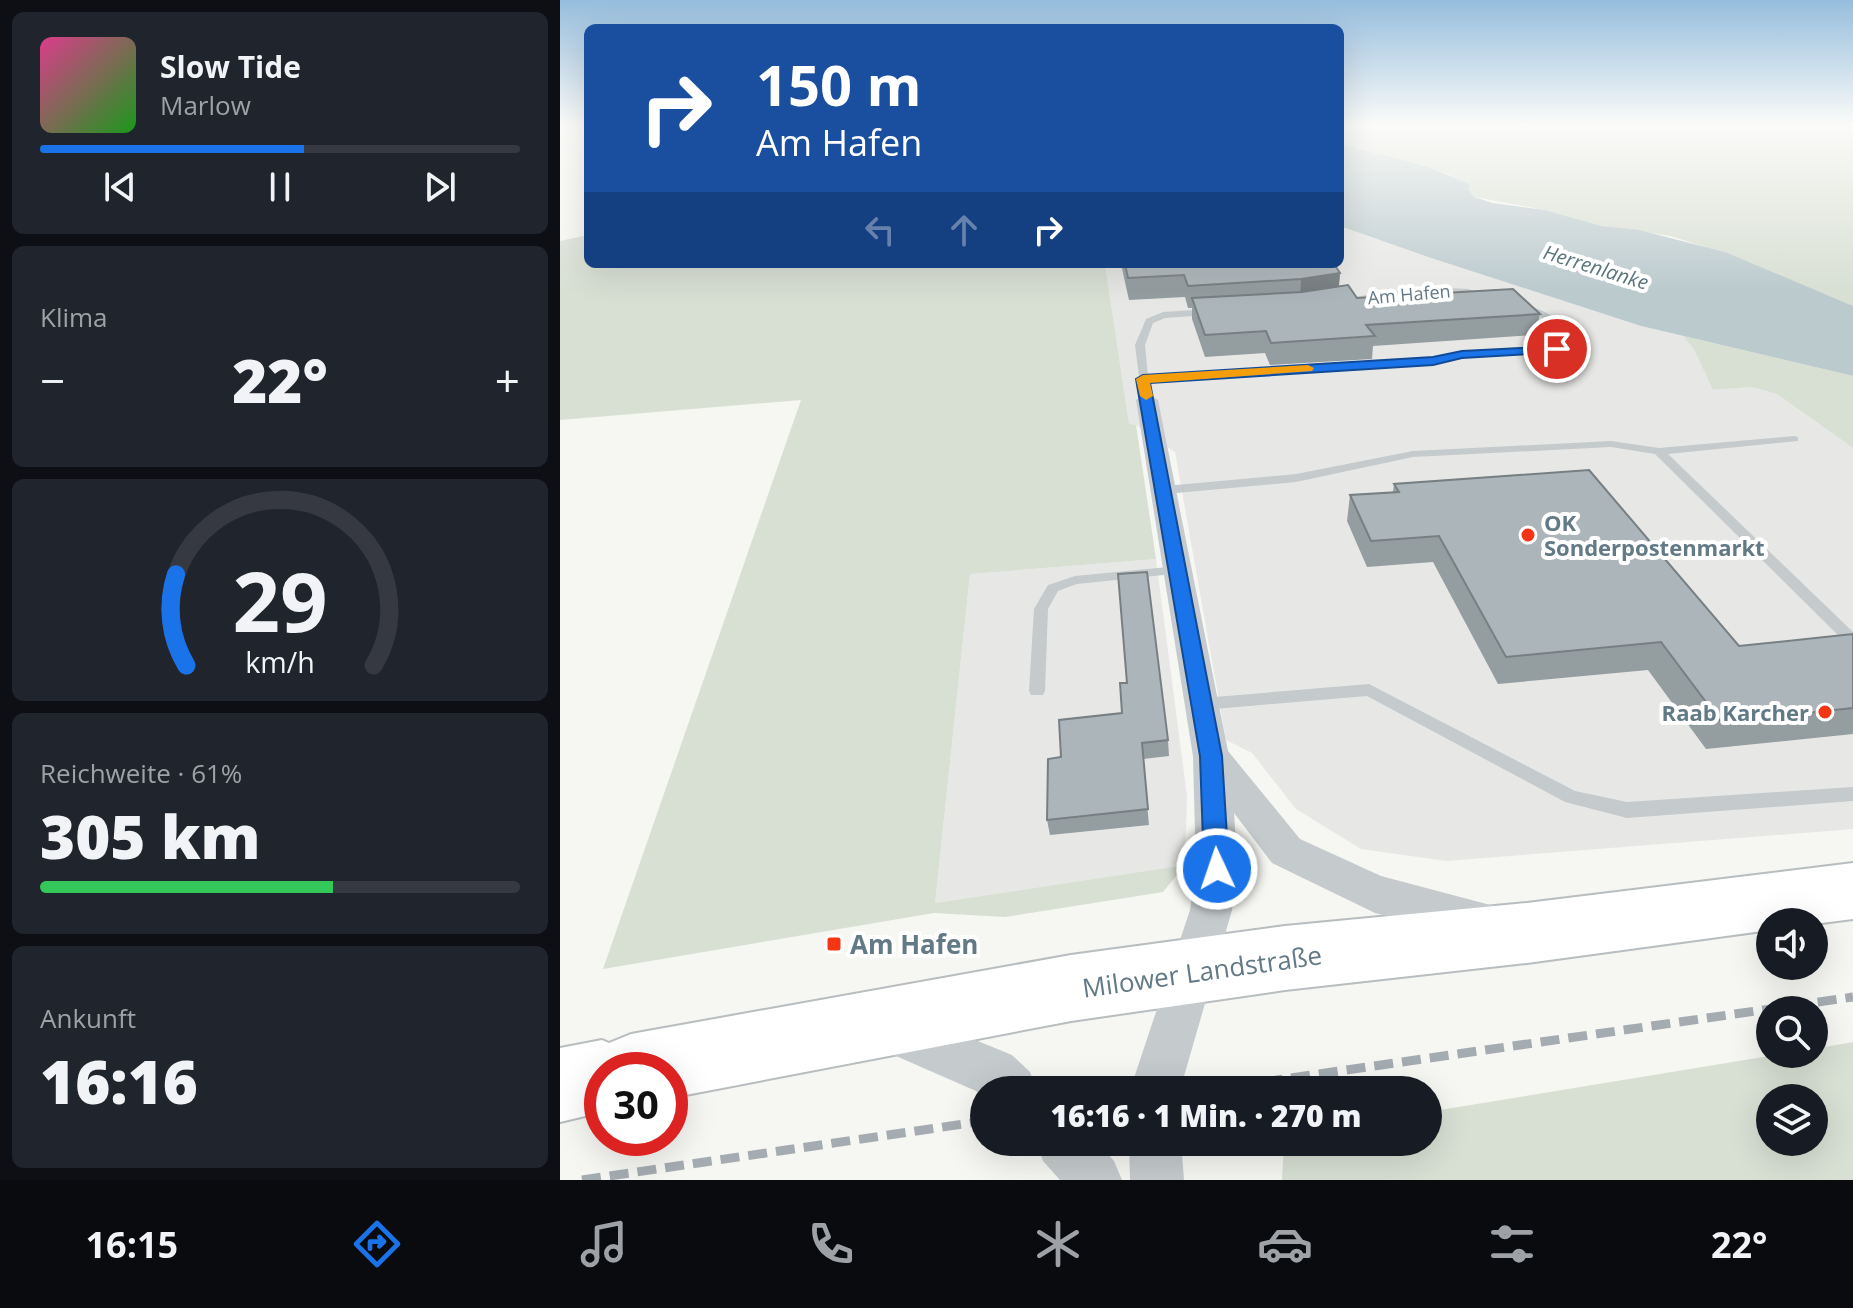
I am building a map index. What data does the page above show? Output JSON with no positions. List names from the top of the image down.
{
  "streets": {
    "main road": ["Milower Landstraße"],
    "lane": ["Am Hafen"]
  },
  "water": ["Herrenlanke"],
  "places": {
    "other": ["OK Sonderpostenmarkt", "Raab Karcher"],
    "transit": ["Am Hafen"]
  },
  "page": {
    "turn": ["150 m", "Am Hafen"],
    "song": ["Slow Tide", "Marlow"],
    "tile": [
      "Klima",
      ["Reichweite · 61%", "305 km"],
      ["Ankunft", "16:16"]
    ],
    "heat": ["−", "22°", "+"],
    "limit": "30",
    "trip": "16:16 · 1 Min. · 270 m",
    "tabs": ["16:15", "22°"],
    "gauge": ["29", "km/h"]
  }
}
